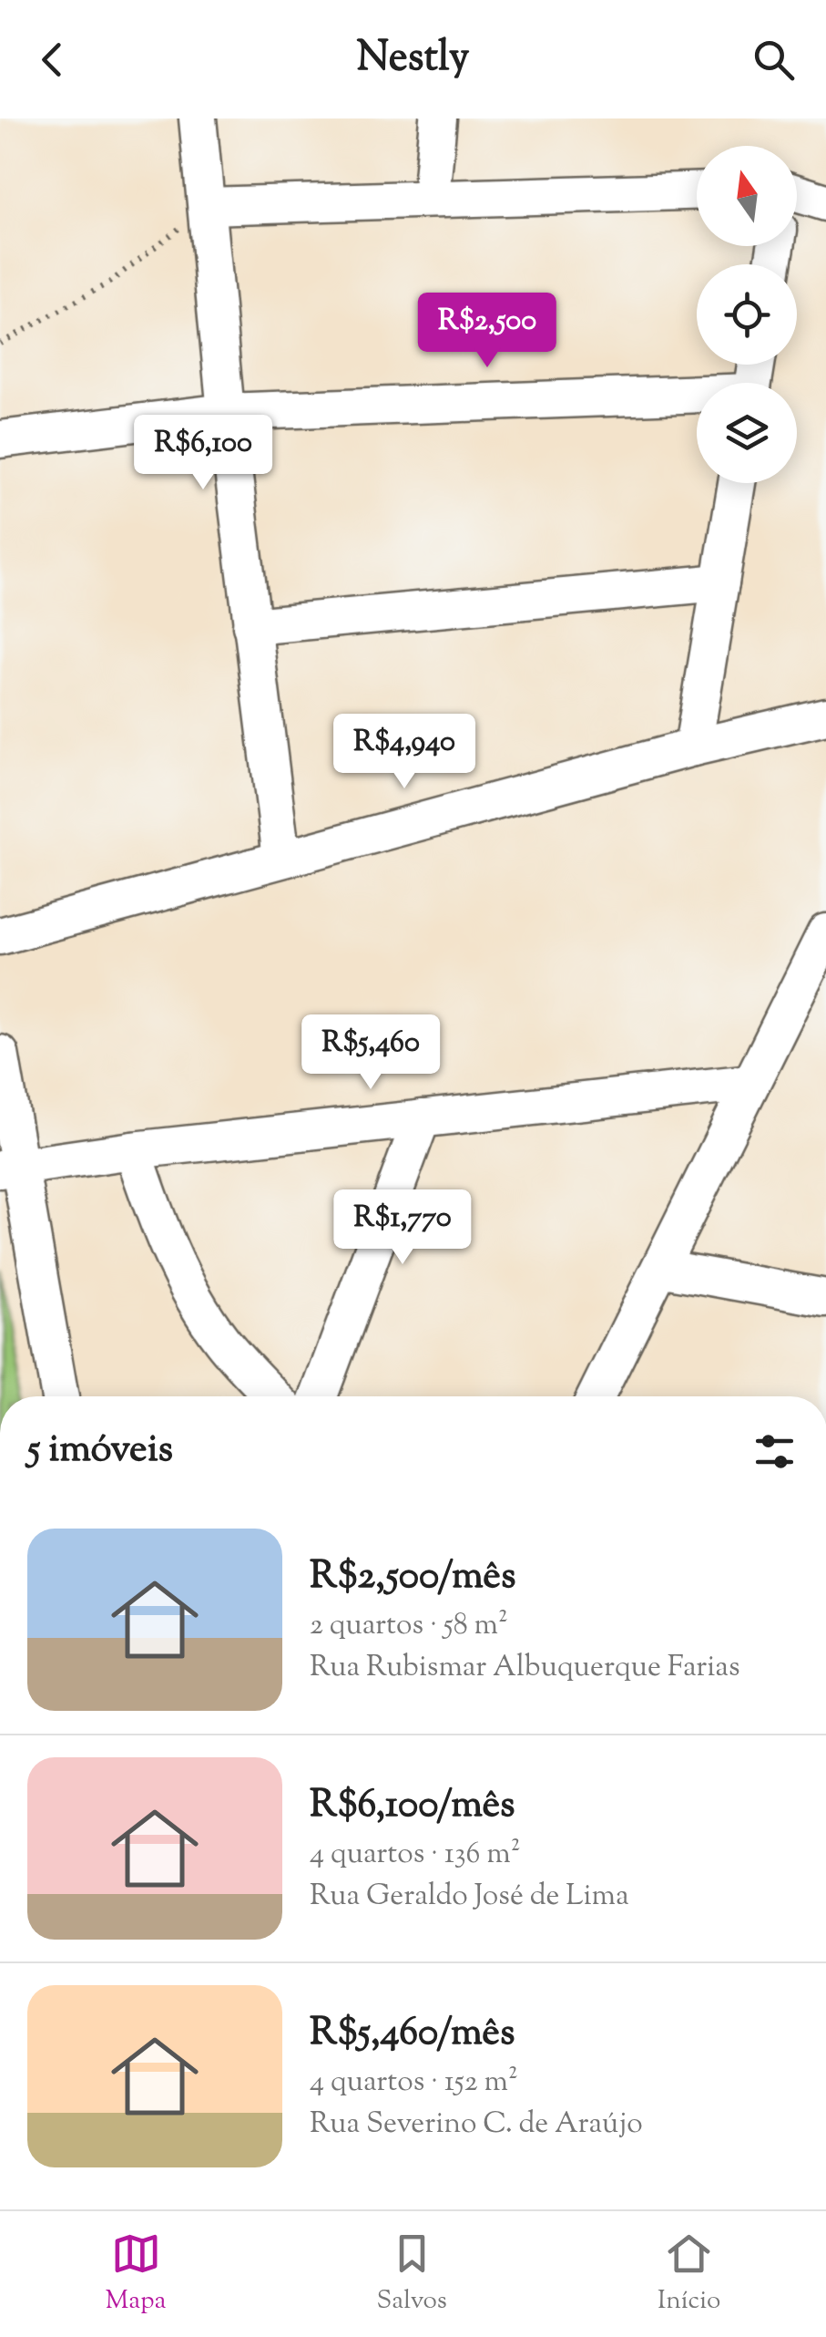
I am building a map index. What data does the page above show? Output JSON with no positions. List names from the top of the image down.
{
  "north": "top",
  "page": {
    "header": "Nestly",
    "price": [
      "R$2,500",
      "R$6,100",
      "R$4,940",
      "R$5,460",
      "R$1,770"
    ],
    "heading": "5 imóveis",
    "list": [
      {
        "name": "R$2,500/mês",
        "note": "2 quartos · 58 m² · Rua Rubismar Albuquerque Farias"
      },
      {
        "name": "R$6,100/mês",
        "note": "4 quartos · 136 m² · Rua Geraldo José de Lima"
      },
      {
        "name": "R$5,460/mês",
        "note": "4 quartos · 152 m² · Rua Severino C. de Araújo"
      }
    ],
    "tabs": ["Mapa", "Salvos", "Início"]
  }
}
